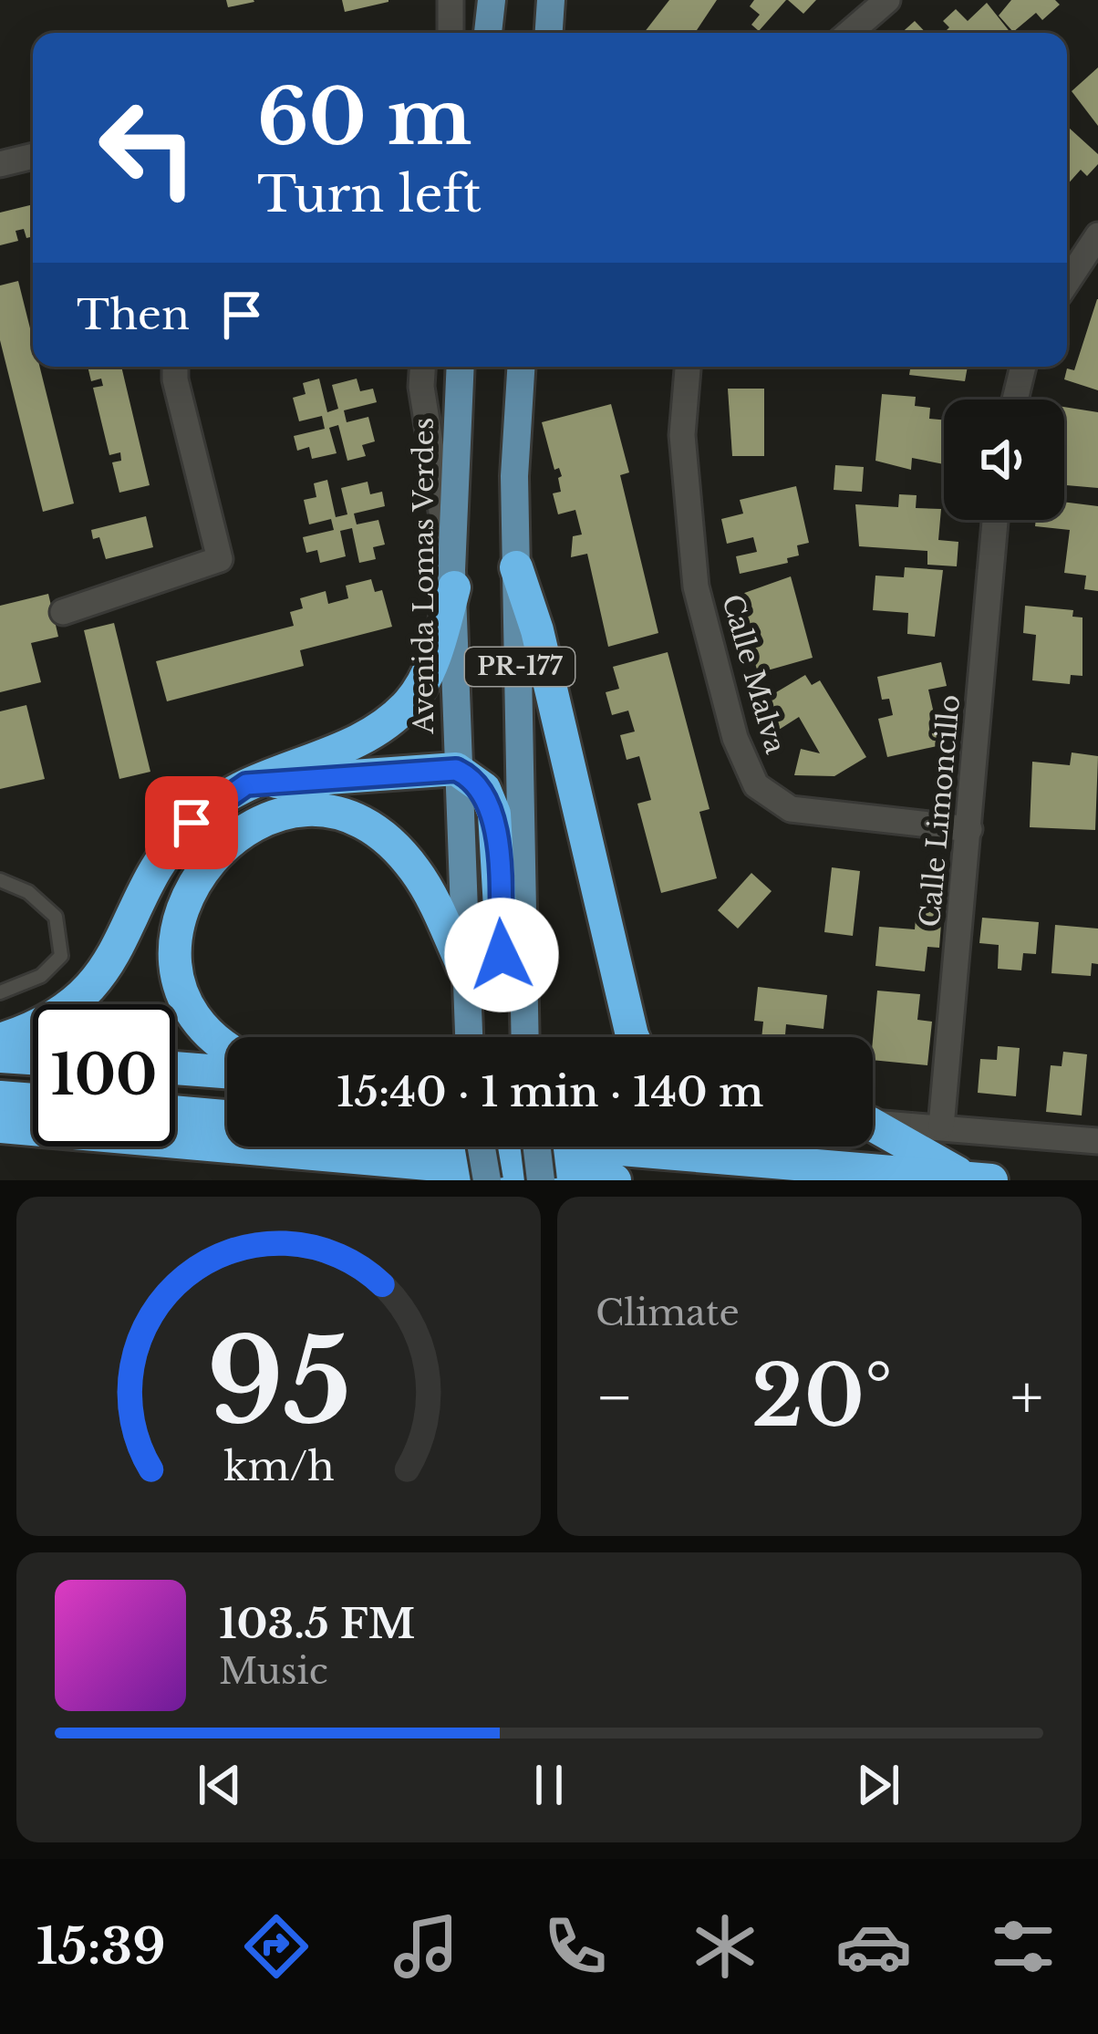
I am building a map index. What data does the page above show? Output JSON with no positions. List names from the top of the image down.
{
  "streets": {
    "main road": ["Avenida Lomas Verdes", "PR-177"],
    "street": ["Calle Malva", "Calle Limoncillo"]
  },
  "crossings": [
    ["Calle Malva", "Calle Limoncillo"]
  ],
  "page": {
    "turn": ["60 m", "Turn left"],
    "then": "Then",
    "limit": "100",
    "trip": "15:40 · 1 min · 140 m",
    "tile": "Climate",
    "heat": ["−", "20°", "+"],
    "song": ["103.5 FM", "Music"],
    "tabs": "15:39",
    "gauge": ["95", "km/h"]
  }
}
